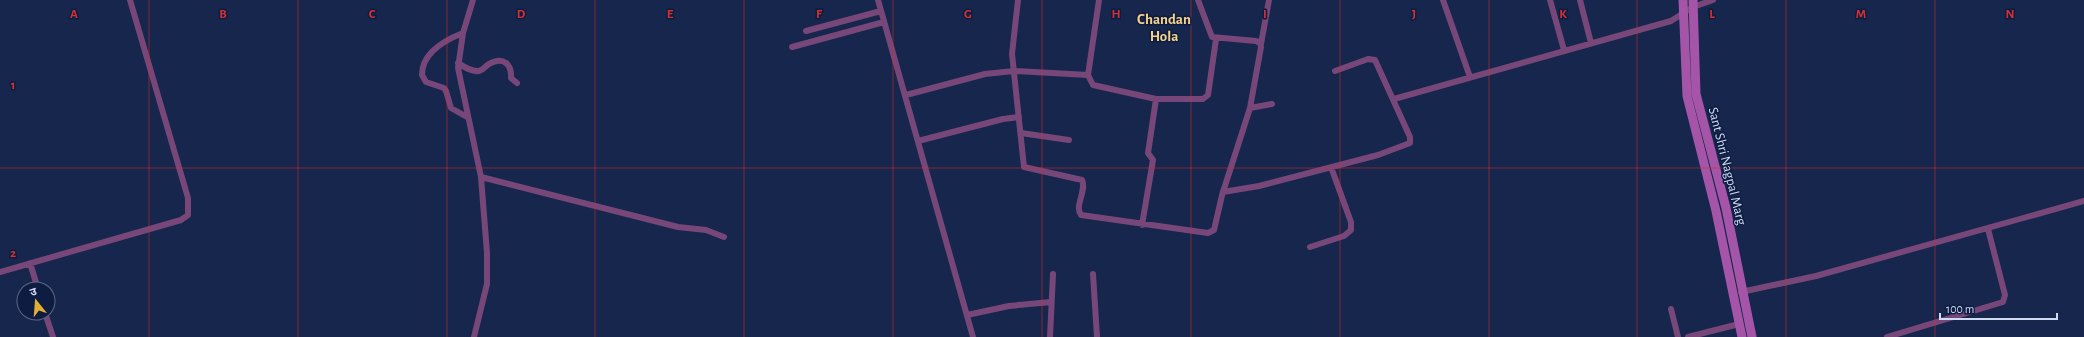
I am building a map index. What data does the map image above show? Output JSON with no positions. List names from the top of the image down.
{
  "streets": {
    "main road": ["Sant Shri Nagpal Marg"]
  },
  "districts": ["Chandan Hola"],
  "scale_bar": "100 m",
  "north": "top",
  "grid": {
    "columns": [
      "A",
      "B",
      "C",
      "D",
      "E",
      "F",
      "G",
      "H",
      "I",
      "J",
      "K",
      "L",
      "M",
      "N"
    ],
    "rows": ["1", "2"]
  }
}
